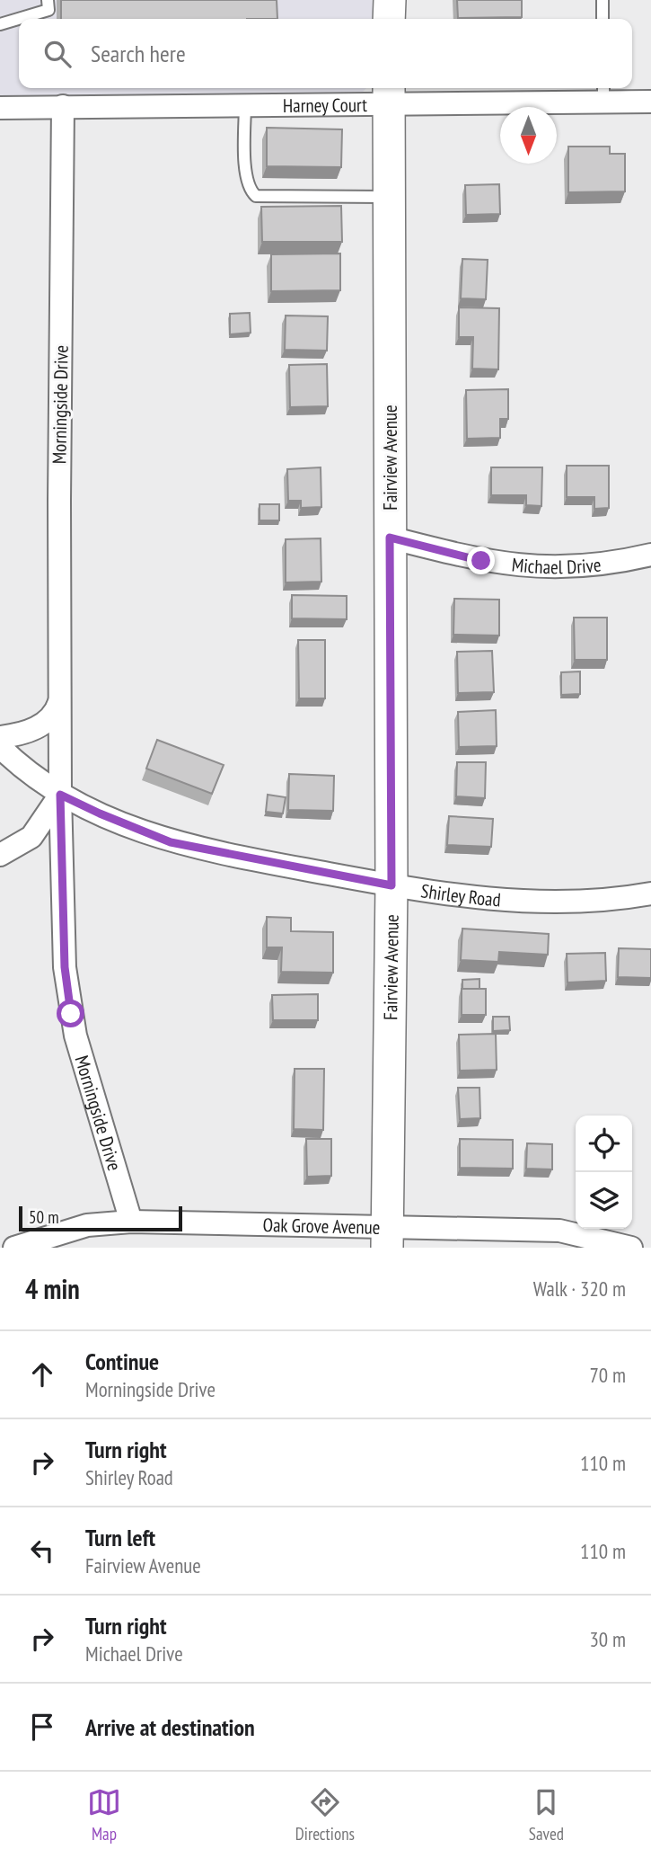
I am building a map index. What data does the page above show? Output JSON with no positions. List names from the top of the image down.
{
  "streets": {
    "street": [
      "Harney Court",
      "Morningside Drive",
      "Fairview Avenue",
      "Michael Drive",
      "Shirley Road",
      "Oak Grove Avenue"
    ]
  },
  "crossings": [
    ["Harney Court", "Morningside Drive"],
    ["Harney Court", "Fairview Avenue"],
    ["Morningside Drive", "Shirley Road"],
    ["Morningside Drive", "Oak Grove Avenue"],
    ["Fairview Avenue", "Michael Drive"],
    ["Fairview Avenue", "Shirley Road"],
    ["Fairview Avenue", "Oak Grove Avenue"]
  ],
  "scale_bar": "50 m",
  "north": "bottom",
  "page": {
    "search": "Search here",
    "scale": "50 m",
    "heading": ["4 min", "Walk · 320 m"],
    "list": [
      ["Continue", "Morningside Drive", "70 m"],
      ["Turn right", "Shirley Road", "110 m"],
      ["Turn left", "Fairview Avenue", "110 m"],
      ["Turn right", "Michael Drive", "30 m"],
      "Arrive at destination"
    ],
    "nav": ["Map", "Directions", "Saved"]
  }
}
